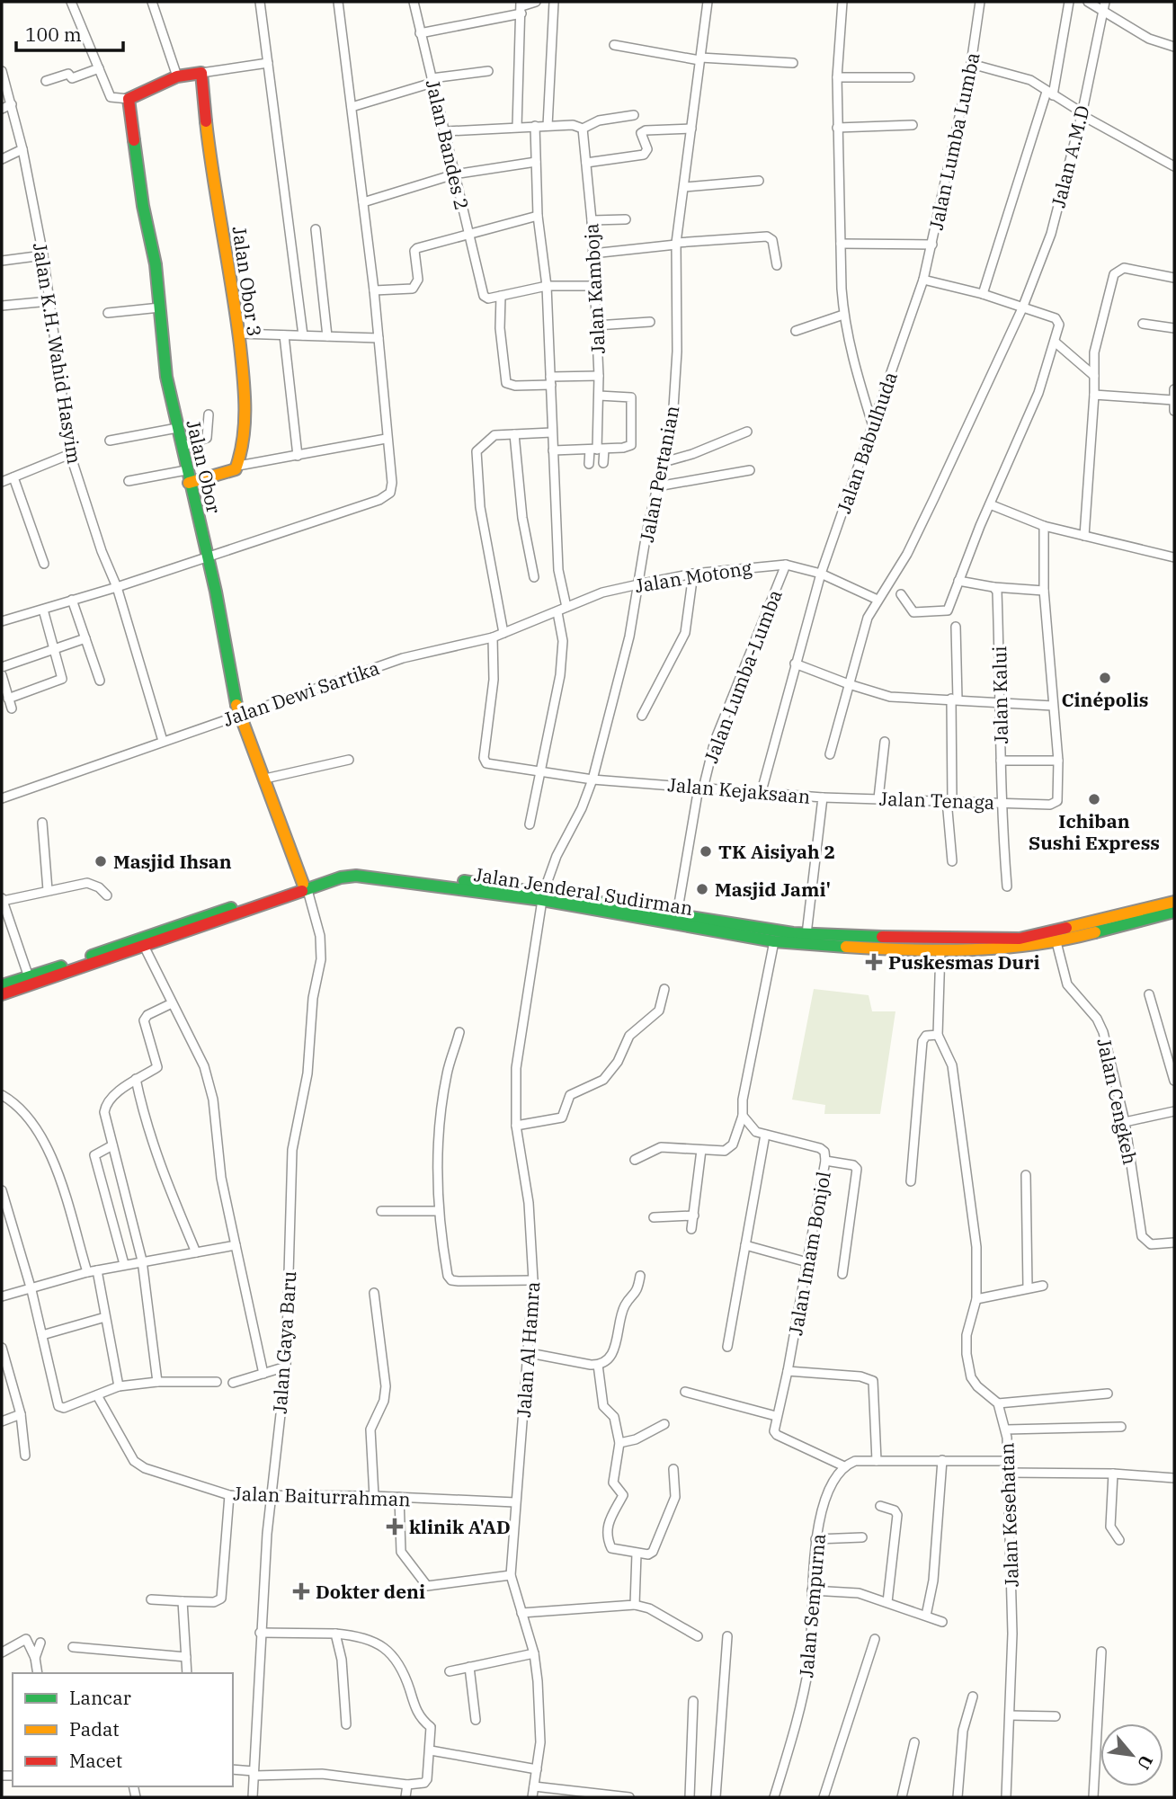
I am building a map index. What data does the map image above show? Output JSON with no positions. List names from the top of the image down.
{
  "streets": {
    "street": [
      "Jalan Lumba Lumba",
      "Jalan Bandes 2",
      "Jalan A.M.D",
      "Jalan Obor 3",
      "Jalan Kamboja",
      "Jalan K.H. Wahid Hasyim",
      "Jalan Babulhuda",
      "Jalan Obor",
      "Jalan Pertanian",
      "Jalan Motong",
      "Jalan Lumba-Lumba",
      "Jalan Dewi Sartika",
      "Jalan Kalui",
      "Jalan Kejaksaan",
      "Jalan Tenaga",
      "Jalan Jenderal Sudirman",
      "Jalan Cengkeh",
      "Jalan Imam Bonjol",
      "Jalan Gaya Baru",
      "Jalan Al Hamra",
      "Jalan Baiturrahman",
      "Jalan Kesehatan",
      "Jalan Sempurna"
    ]
  },
  "crossings": [
    ["Jalan Lumba Lumba", "Jalan Babulhuda"],
    ["Jalan A.M.D", "Jalan Motong"],
    ["Jalan K.H. Wahid Hasyim", "Jalan Dewi Sartika"],
    ["Jalan Babulhuda", "Jalan Motong"],
    ["Jalan Obor", "Jalan Dewi Sartika"],
    ["Jalan Obor", "Jalan Jenderal Sudirman"],
    ["Jalan Obor", "Jalan Gaya Baru"],
    ["Jalan Pertanian", "Jalan Motong"],
    ["Jalan Pertanian", "Jalan Kejaksaan"],
    ["Jalan Pertanian", "Jalan Jenderal Sudirman"],
    ["Jalan Pertanian", "Jalan Al Hamra"],
    ["Jalan Motong", "Jalan Lumba-Lumba"],
    ["Jalan Motong", "Jalan Dewi Sartika"],
    ["Jalan Lumba-Lumba", "Jalan Kejaksaan"],
    ["Jalan Lumba-Lumba", "Jalan Jenderal Sudirman"],
    ["Jalan Dewi Sartika", "Jalan Kejaksaan"],
    ["Jalan Kalui", "Jalan Tenaga"],
    ["Jalan Kejaksaan", "Jalan Tenaga"],
    ["Jalan Kejaksaan", "Jalan Jenderal Sudirman"],
    ["Jalan Jenderal Sudirman", "Jalan Cengkeh"],
    ["Jalan Jenderal Sudirman", "Jalan Gaya Baru"],
    ["Jalan Jenderal Sudirman", "Jalan Al Hamra"],
    ["Jalan Gaya Baru", "Jalan Baiturrahman"],
    ["Jalan Al Hamra", "Jalan Baiturrahman"]
  ],
  "places": {
    "other": [
      "Cinépolis",
      "Ichiban Sushi Express",
      "TK Aisiyah 2",
      "Masjid Ihsan",
      "Masjid Jami'"
    ],
    "health": ["Puskesmas Duri", "klinik A'AD", "Dokter deni"]
  },
  "legend": ["Lancar", "Padat", "Macet"],
  "scale_bar": "100 m",
  "north": "bottom right"
}
